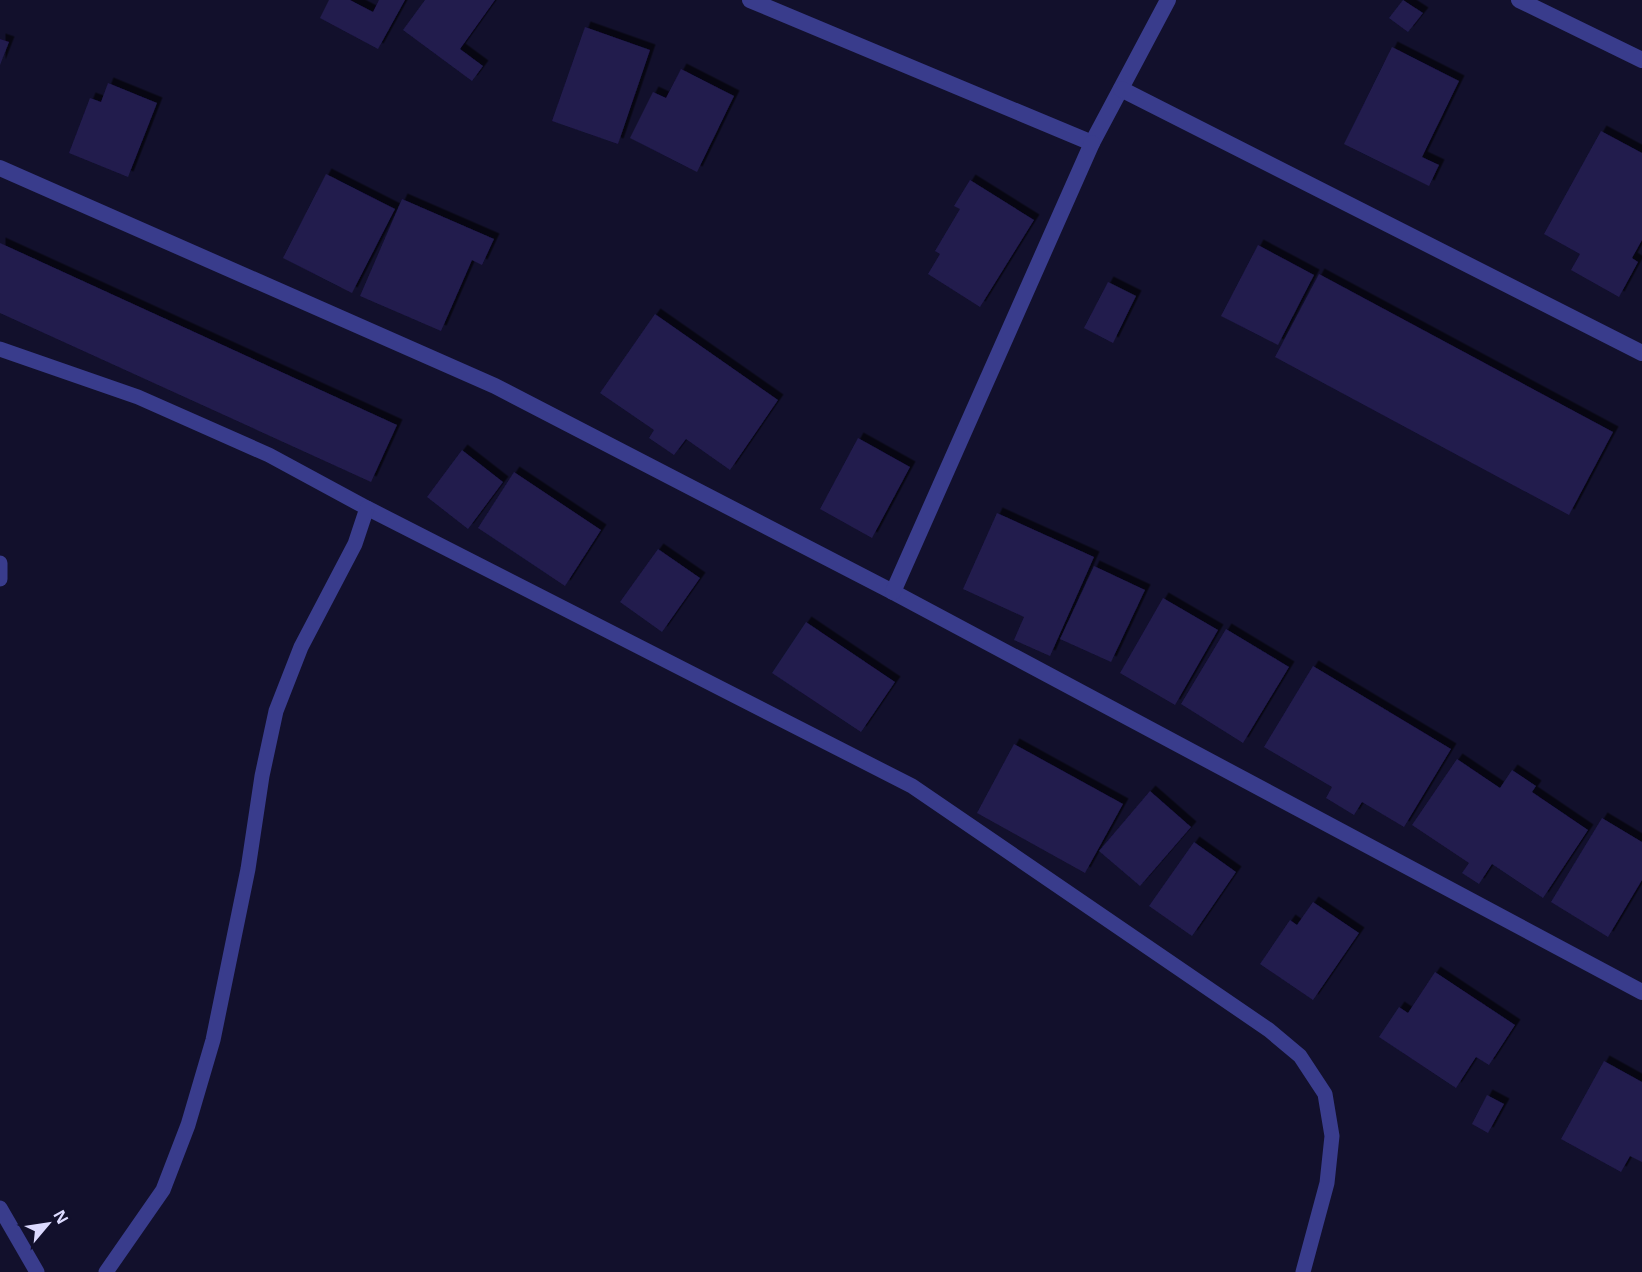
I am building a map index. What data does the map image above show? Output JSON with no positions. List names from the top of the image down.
{
  "north": "top right"
}
